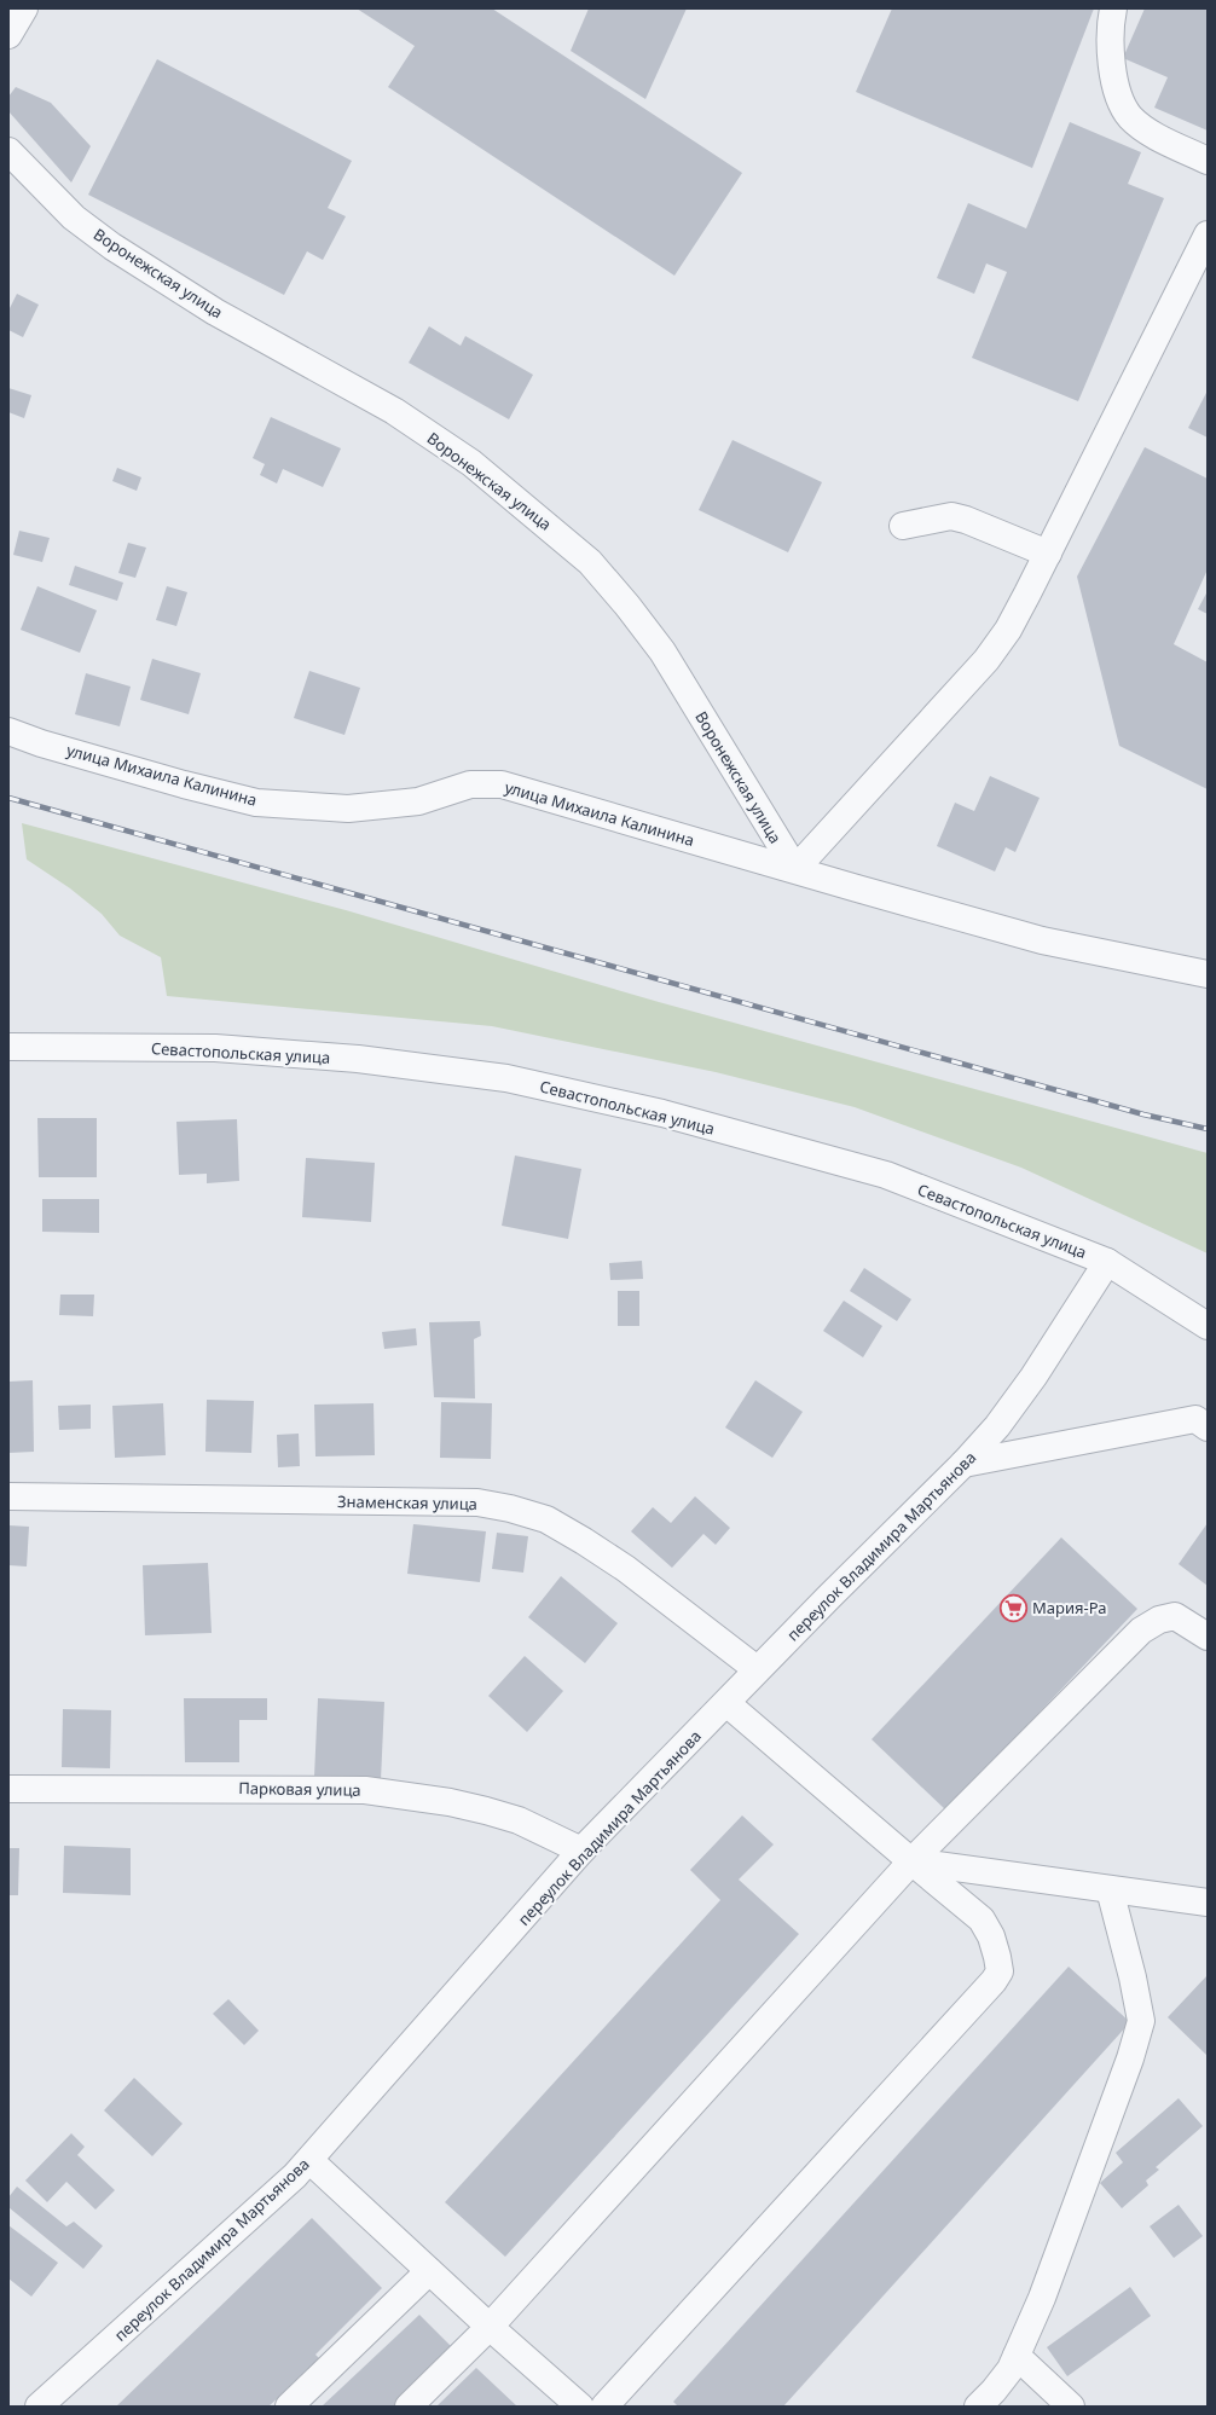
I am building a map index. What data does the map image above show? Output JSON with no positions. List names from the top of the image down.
{
  "streets": {
    "street": [
      "Воронежская улица",
      "улица Михаила Калинина",
      "Севастопольская улица",
      "Знаменская улица",
      "переулок Владимира Мартьянова",
      "Парковая улица"
    ]
  },
  "crossings": [
    ["Воронежская улица", "улица Михаила Калинина"],
    ["Севастопольская улица", "переулок Владимира Мартьянова"],
    ["Знаменская улица", "переулок Владимира Мартьянова"],
    ["переулок Владимира Мартьянова", "Парковая улица"]
  ],
  "places": {
    "supermarket": ["Мария-Ра"]
  }
}
